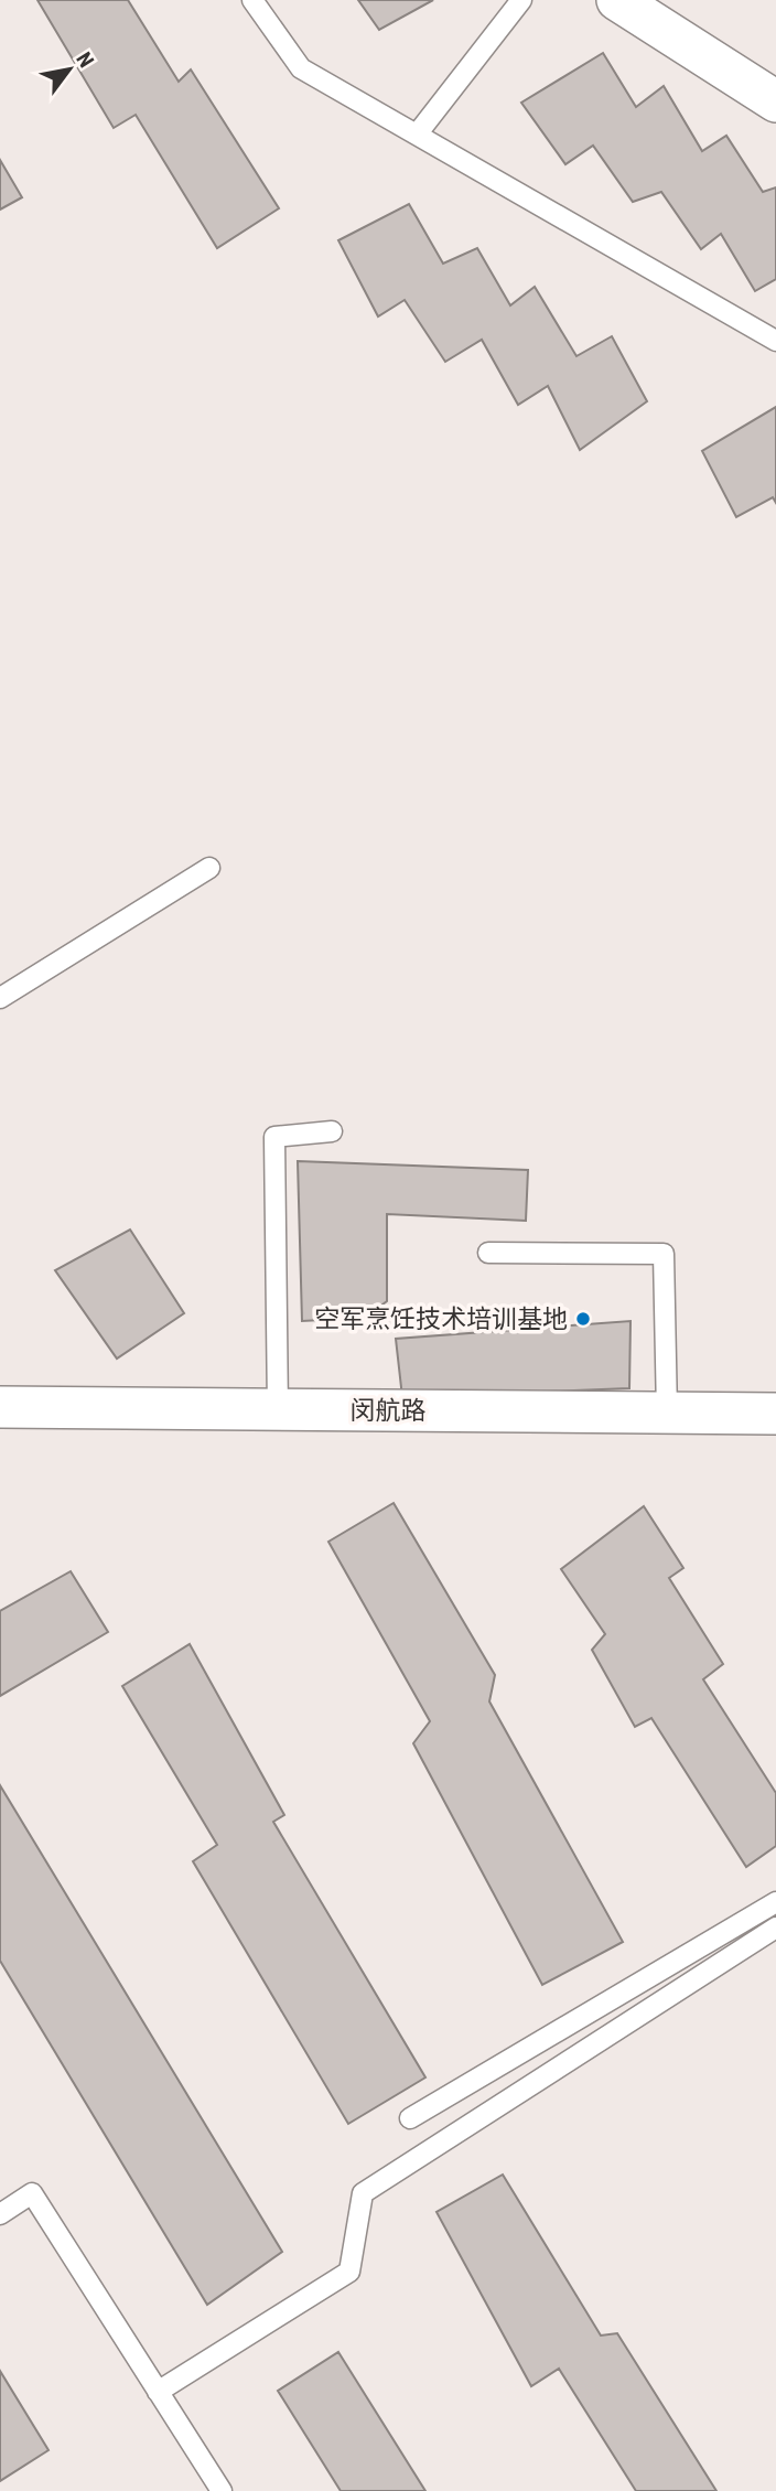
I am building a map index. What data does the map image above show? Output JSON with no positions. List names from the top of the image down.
{
  "streets": {
    "street": ["闵航路"]
  },
  "places": ["空军烹饪技术培训基地"],
  "north": "top right"
}
